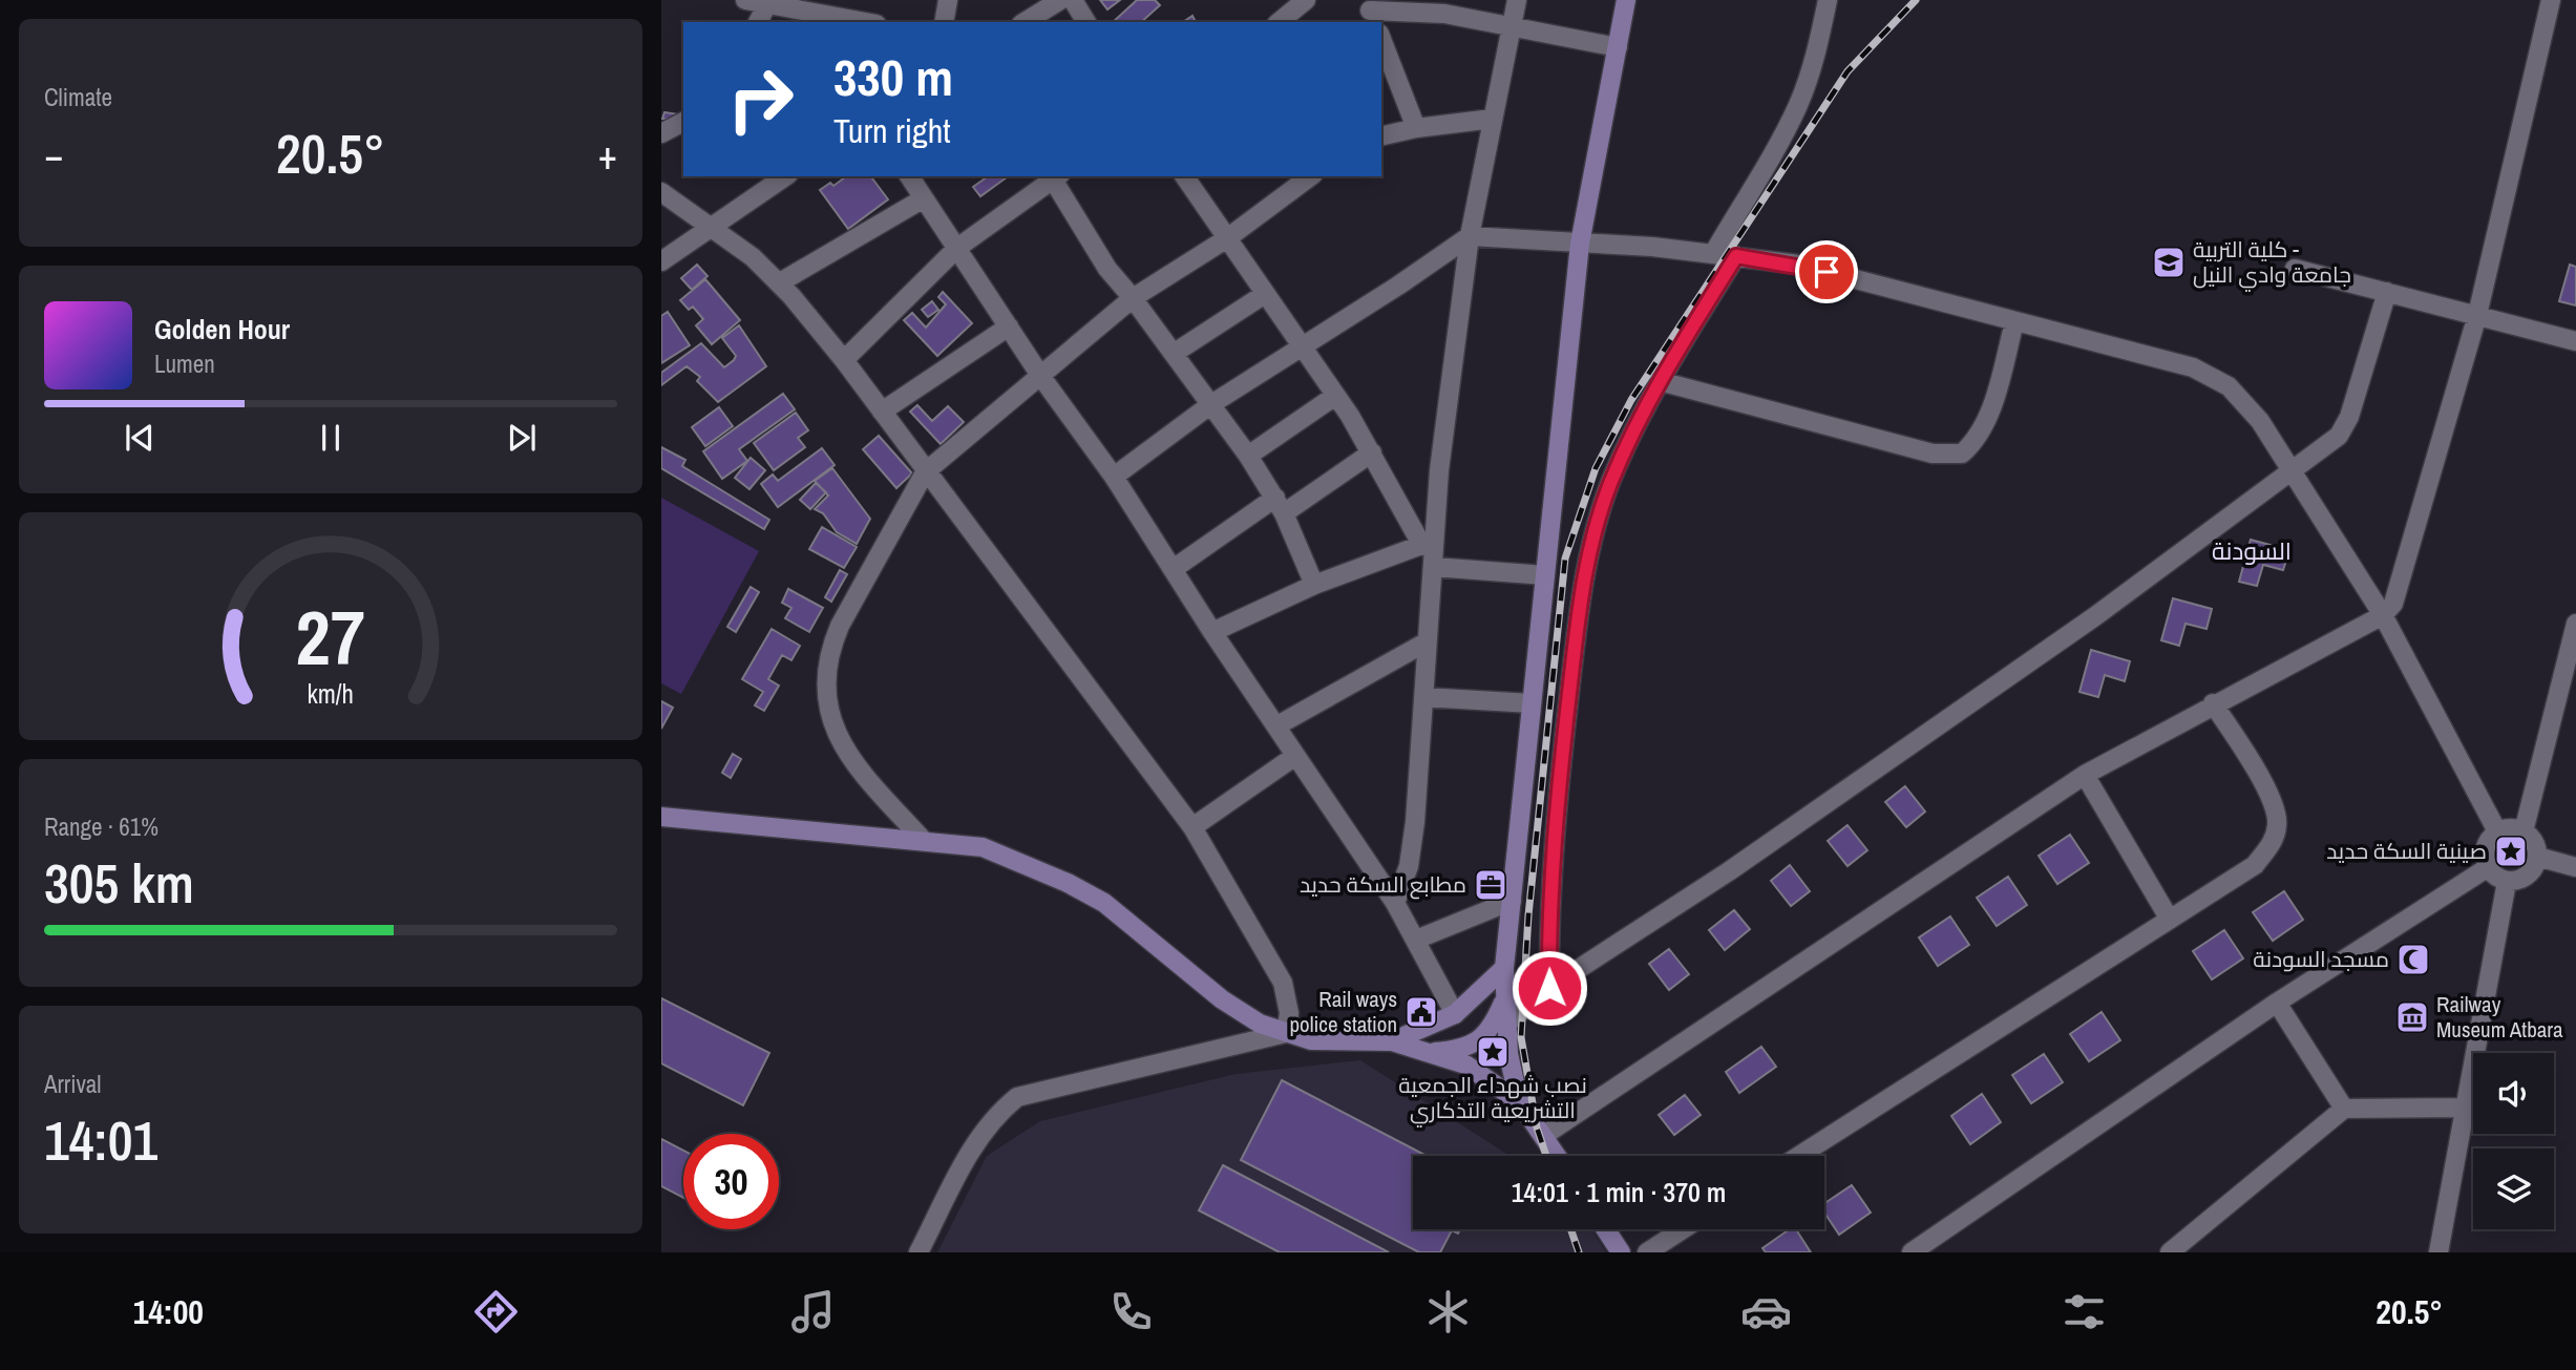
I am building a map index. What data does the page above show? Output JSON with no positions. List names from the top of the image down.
{
  "districts": ["السودنة"],
  "places": {
    "school or university": ["كلية التربية - جامعة وادي النيل"],
    "place": ["صينية السكة حديد", "نصب شهداء الجمعية التشريعية التذكاري"],
    "office": ["مطابع السكة حديد"],
    "mosque": ["مسجد السودنة"],
    "public building": ["Rail ways police station"],
    "museum": ["Railway Museum Atbara"]
  },
  "page": {
    "tile": [
      "Climate",
      ["Range · 61%", "305 km"],
      ["Arrival", "14:01"]
    ],
    "turn": ["330 m", "Turn right"],
    "heat": ["−", "20.5°", "+"],
    "song": ["Golden Hour", "Lumen"],
    "limit": "30",
    "trip": "14:01 · 1 min · 370 m",
    "tabs": ["14:00", "20.5°"],
    "gauge": ["27", "km/h"]
  }
}
